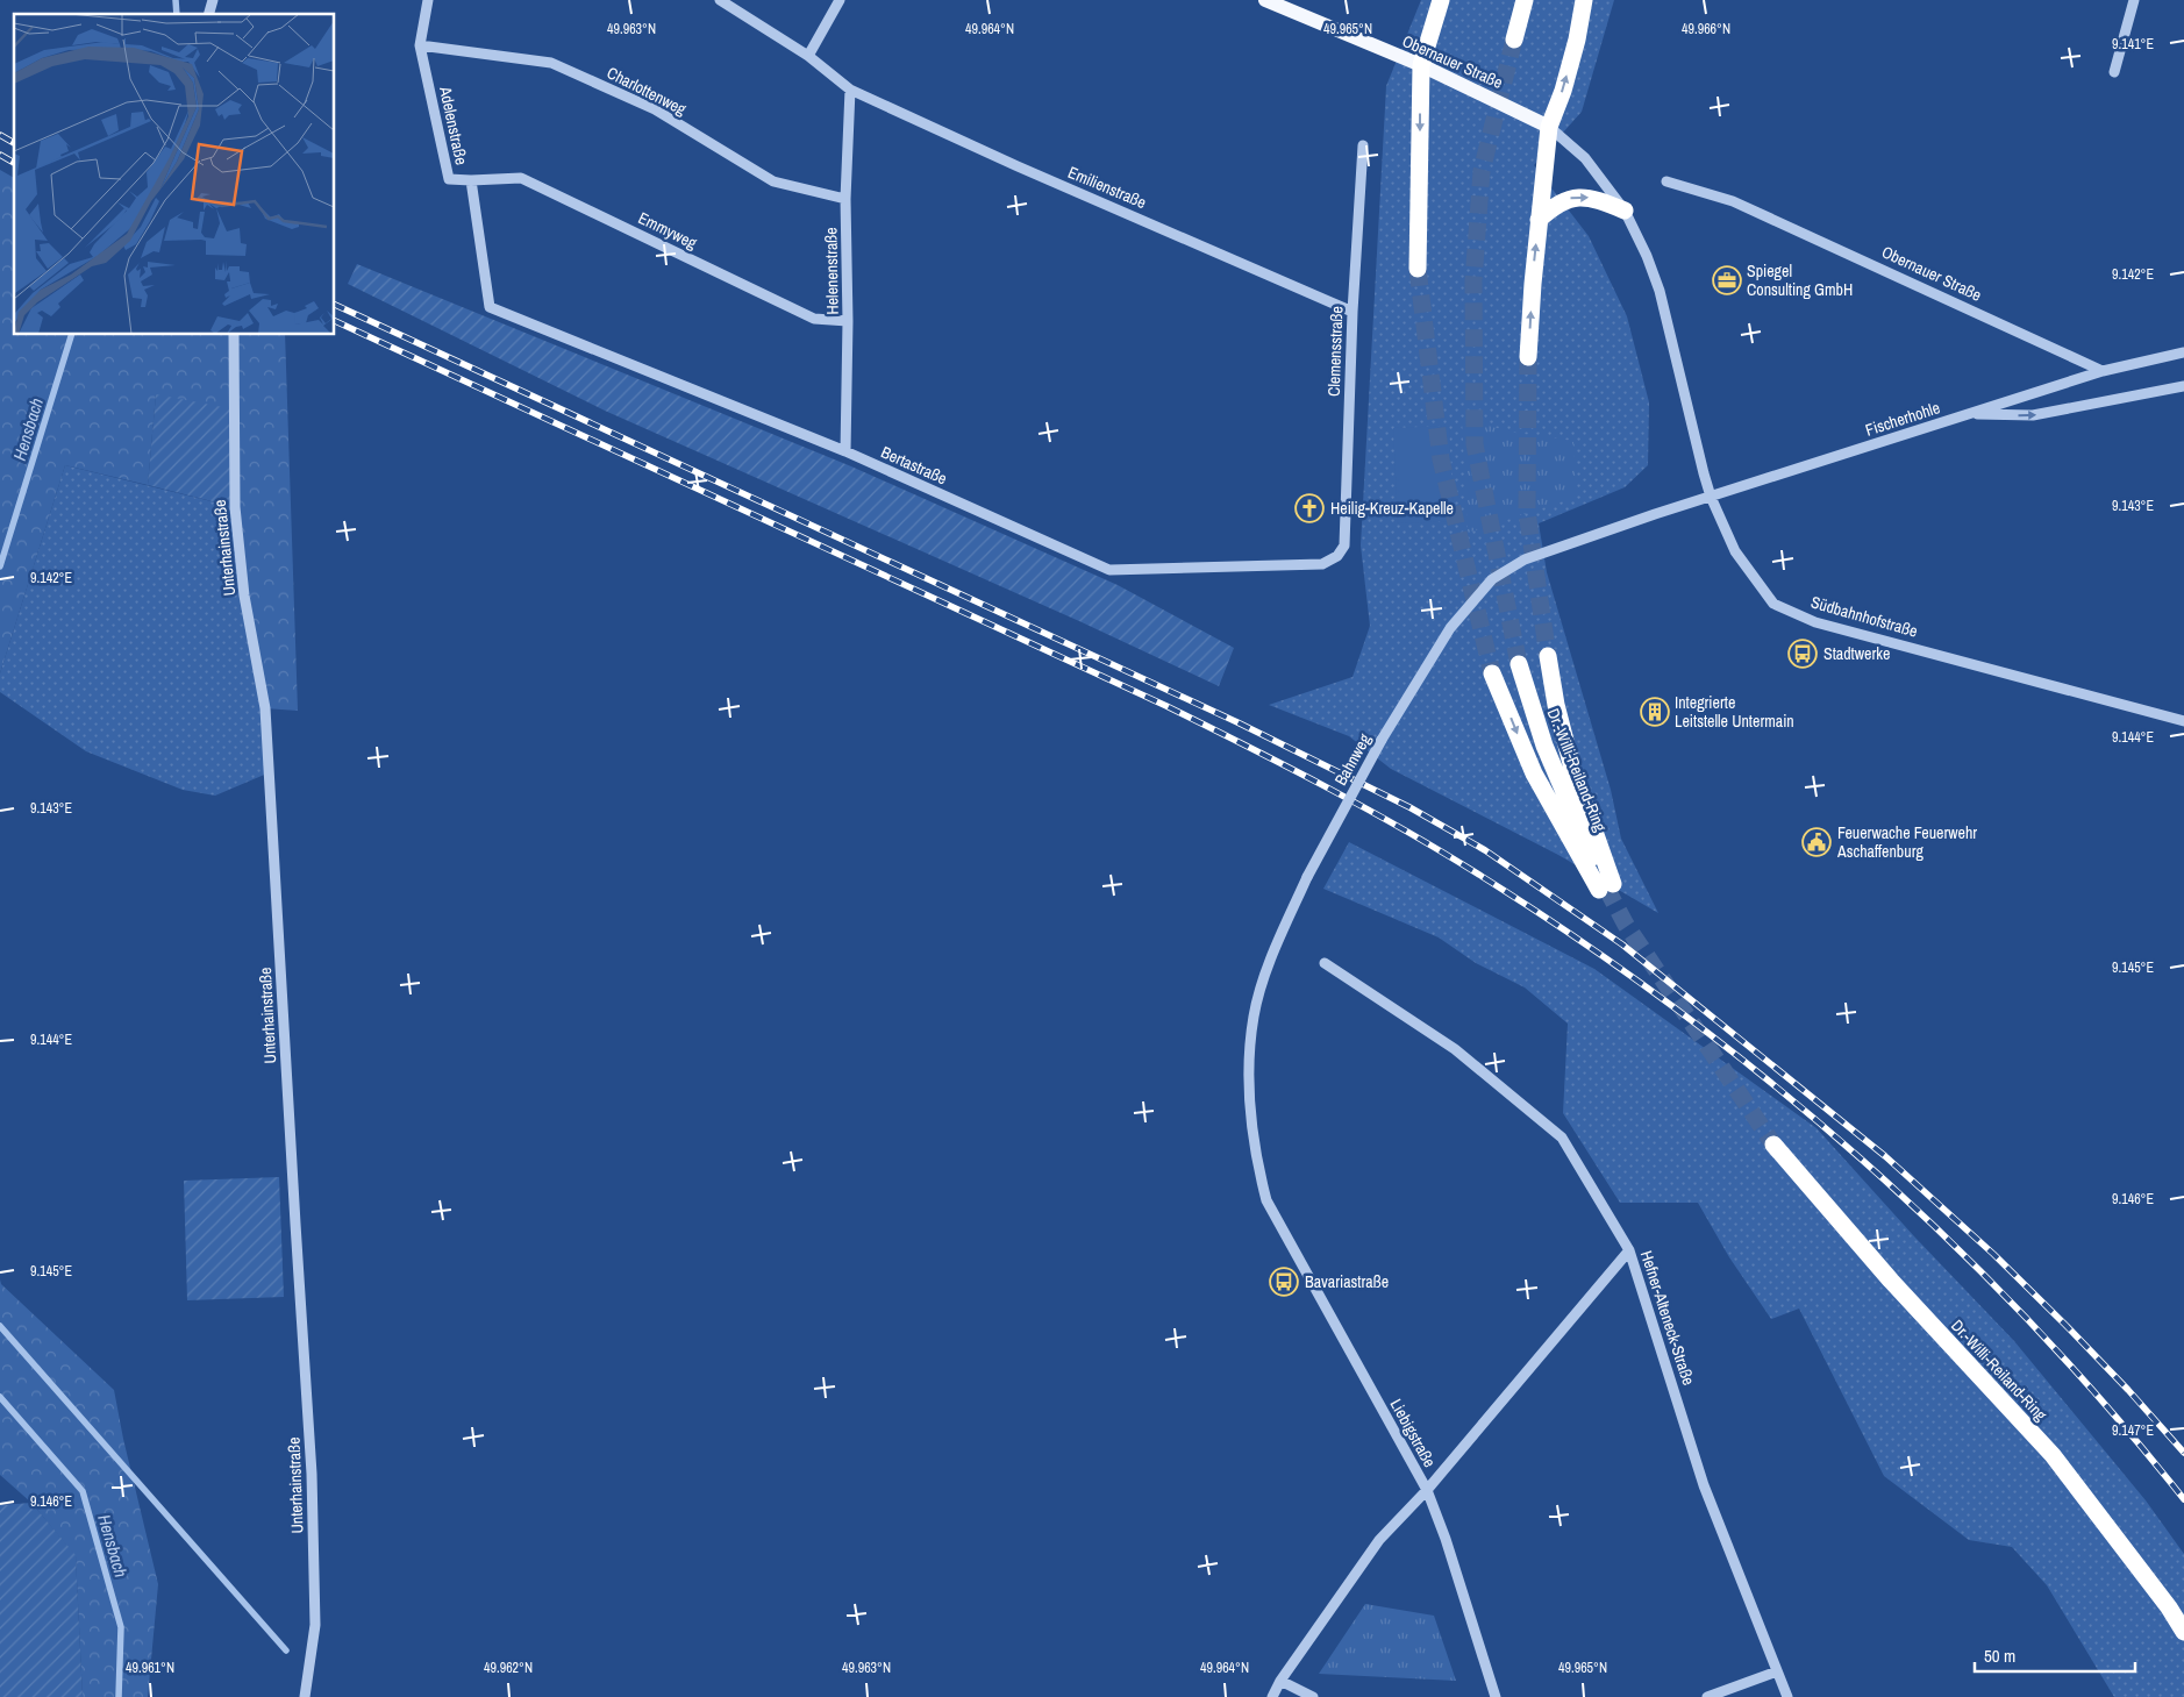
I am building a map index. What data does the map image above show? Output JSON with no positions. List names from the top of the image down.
{
  "streets": {
    "highway": ["Dr.-Willi-Reiland-Ring"],
    "main road": ["Obernauer Straße"],
    "street": [
      "Charlottenweg",
      "Adelenstraße",
      "Emilienstraße",
      "Emmyweg",
      "Helenenstraße",
      "Clemensstraße",
      "Fischerhohle",
      "Bertastraße",
      "Unterhainstraße",
      "Südbahnhofstraße",
      "Bahnweg",
      "Hefner-Alteneck-Straße",
      "Liebigstraße"
    ]
  },
  "crossings": [
    ["Obernauer Straße", "Fischerhohle"],
    ["Obernauer Straße", "Südbahnhofstraße"],
    ["Charlottenweg", "Adelenstraße"],
    ["Charlottenweg", "Helenenstraße"],
    ["Adelenstraße", "Emmyweg"],
    ["Adelenstraße", "Bertastraße"],
    ["Emilienstraße", "Helenenstraße"],
    ["Emilienstraße", "Clemensstraße"],
    ["Emmyweg", "Helenenstraße"],
    ["Helenenstraße", "Bertastraße"],
    ["Clemensstraße", "Bertastraße"],
    ["Fischerhohle", "Südbahnhofstraße"],
    ["Fischerhohle", "Bahnweg"],
    ["Südbahnhofstraße", "Bahnweg"],
    ["Bahnweg", "Liebigstraße"]
  ],
  "water": ["Hensbach"],
  "places": {
    "office": ["Spiegel Consulting GmbH"],
    "church": ["Heilig-Kreuz-Kapelle"],
    "bus stop": ["Stadtwerke", "Bavariastraße"],
    "building": ["Integrierte Leitstelle Untermain"],
    "public building": ["Feuerwache Feuerwehr Aschaffenburg"]
  },
  "scale_bar": "50 m",
  "coordinates": [
    "49.963°N",
    "49.964°N",
    "49.965°N",
    "49.966°N",
    "9.141°E",
    "9.142°E",
    "9.143°E",
    "9.144°E",
    "9.145°E",
    "9.146°E",
    "9.147°E",
    "49.961°N",
    "49.962°N"
  ]
}
